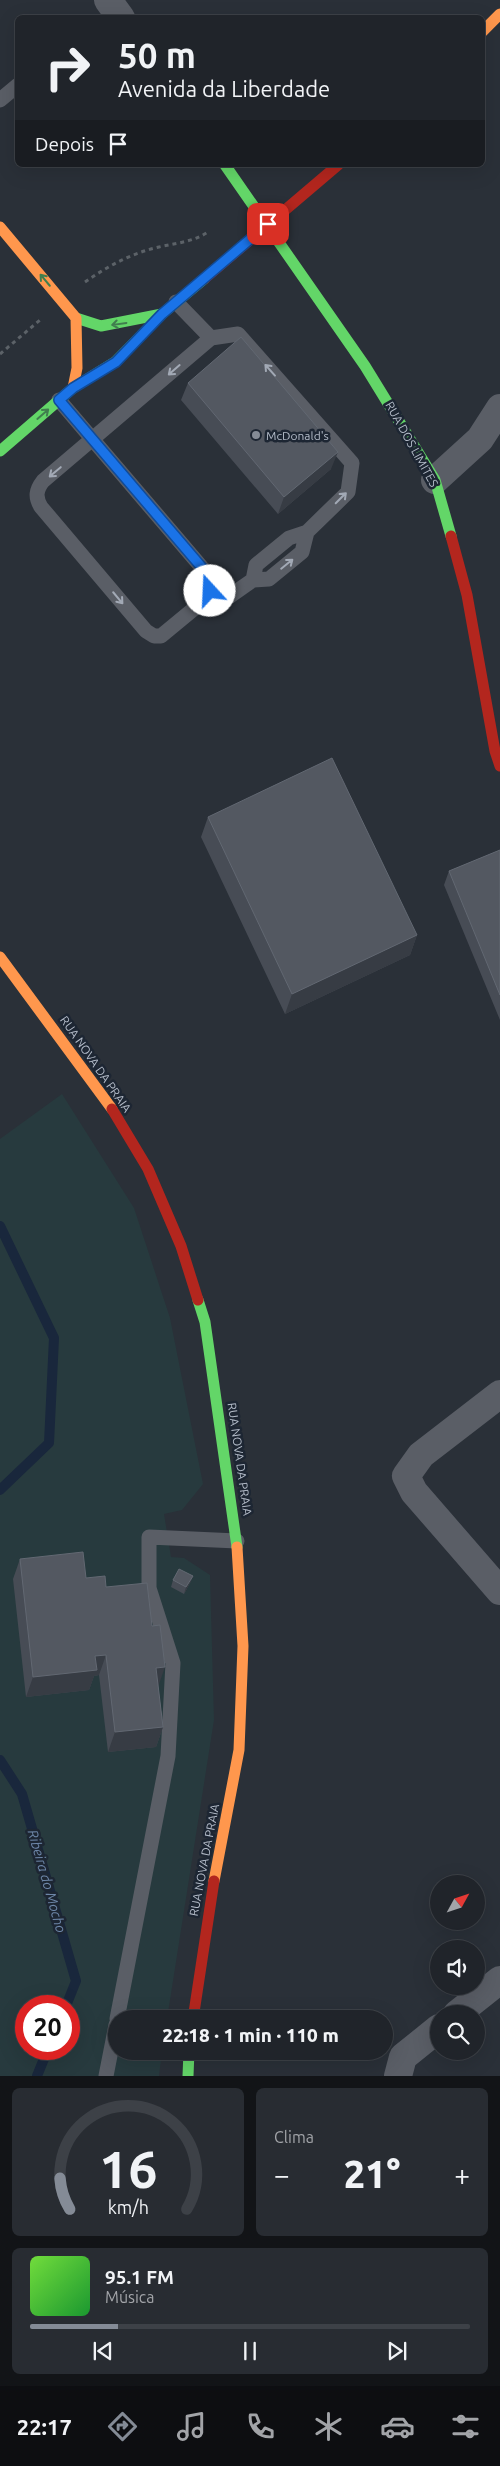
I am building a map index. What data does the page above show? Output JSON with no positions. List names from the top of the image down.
{
  "streets": {
    "street": ["RUA DOS LIMITES", "RUA NOVA DA PRAIA"]
  },
  "water": ["Ribeira do Mocho"],
  "places": ["McDonald's"],
  "north": "top right",
  "page": {
    "turn": ["50 m", "Avenida da Liberdade"],
    "then": "Depois",
    "limit": "20",
    "trip": "22:18 · 1 min · 110 m",
    "tile": "Clima",
    "heat": ["−", "21°", "+"],
    "song": ["95.1 FM", "Música"],
    "tabs": "22:17",
    "gauge": ["16", "km/h"]
  }
}
